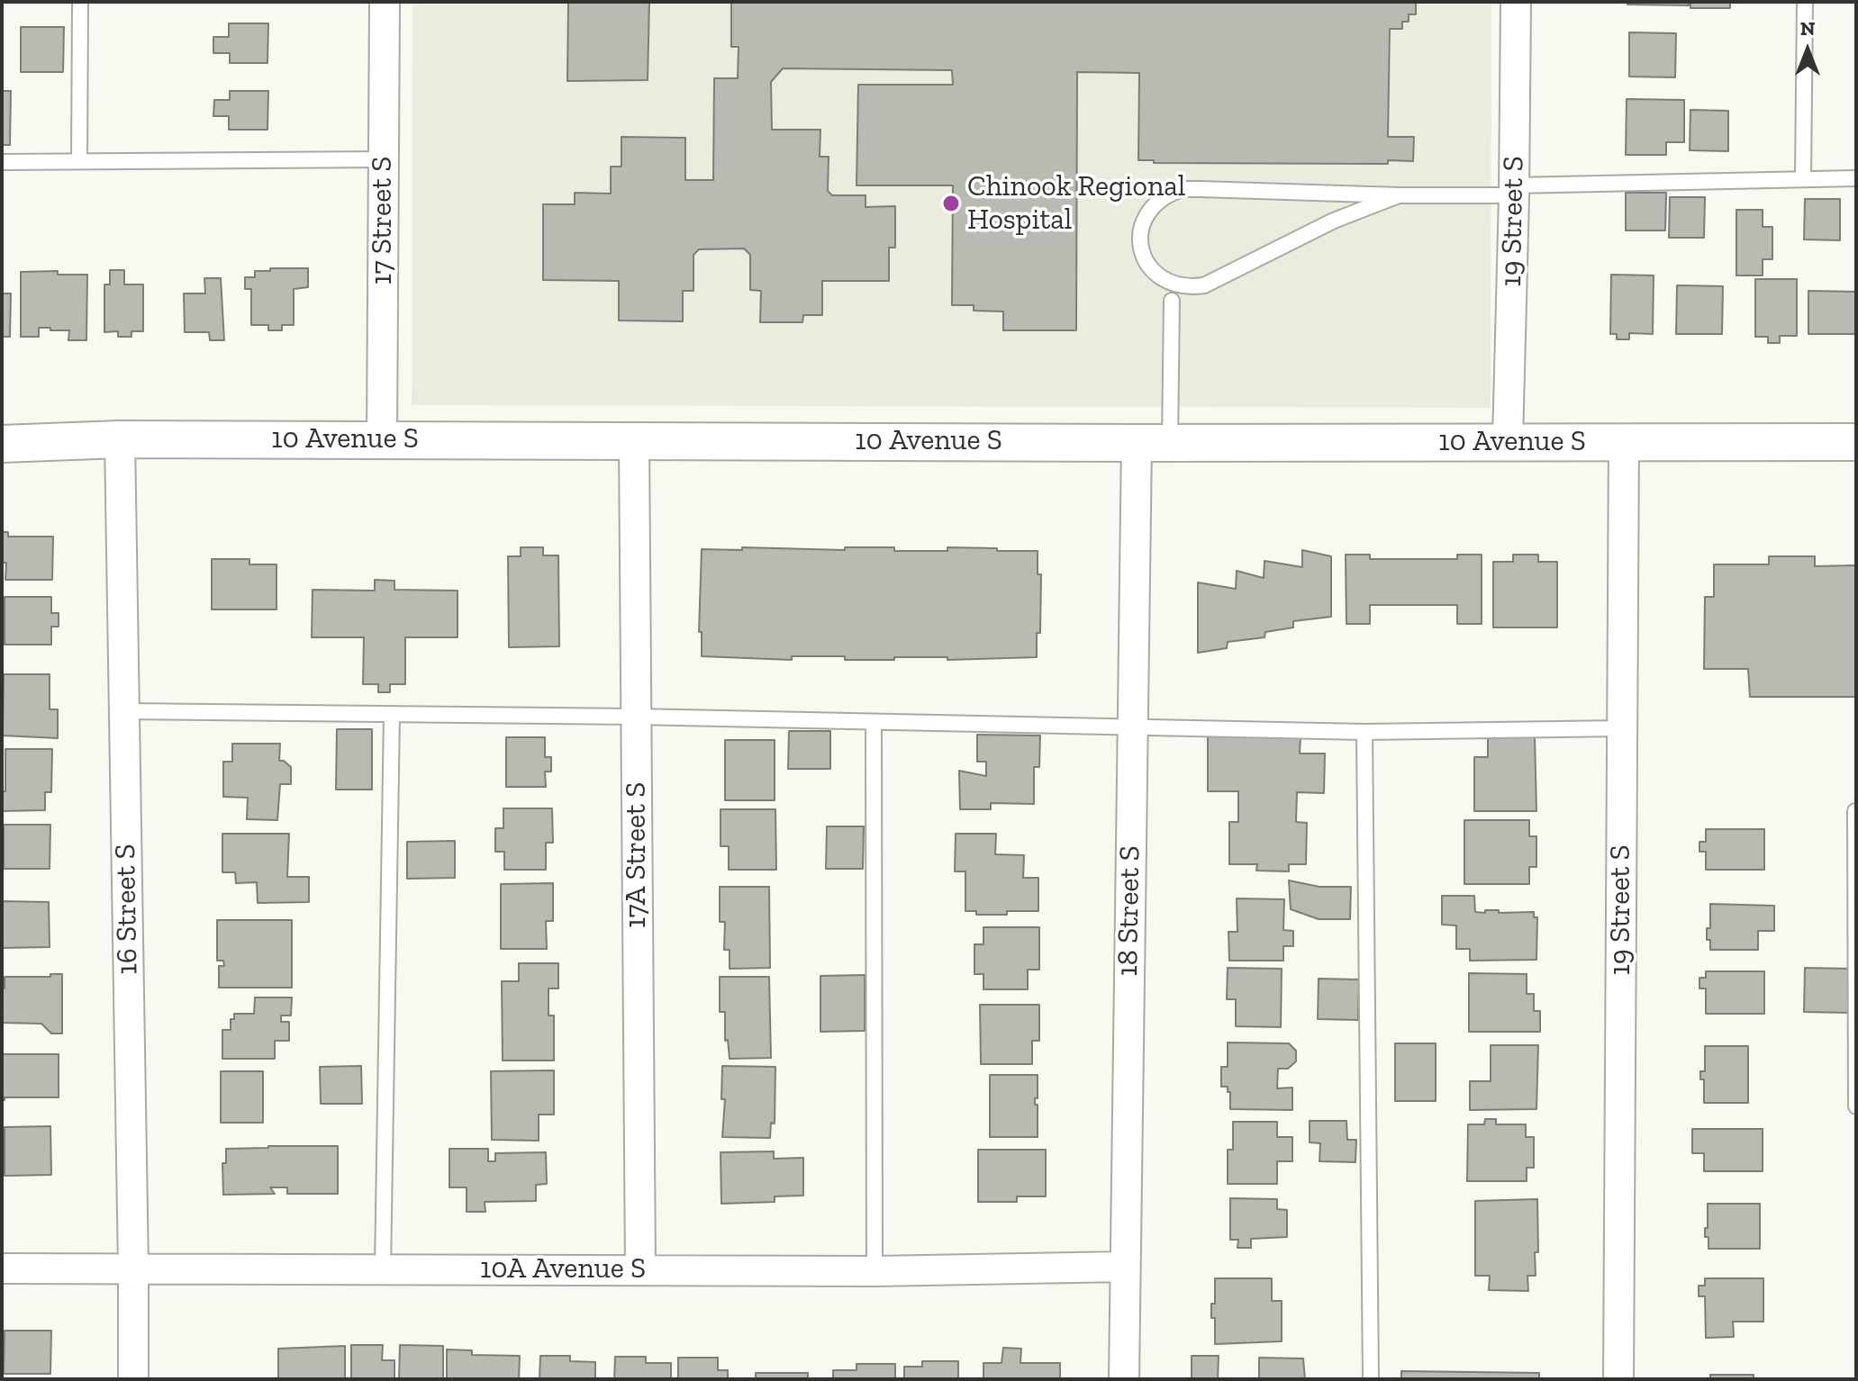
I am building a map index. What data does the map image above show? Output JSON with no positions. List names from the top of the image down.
{
  "streets": {
    "street": [
      "17 Street S",
      "19 Street S",
      "10 Avenue S",
      "17A Street S",
      "16 Street S",
      "18 Street S",
      "10A Avenue S"
    ]
  },
  "crossings": [
    ["17 Street S", "10 Avenue S"],
    ["19 Street S", "10 Avenue S"],
    ["10 Avenue S", "17A Street S"],
    ["10 Avenue S", "16 Street S"],
    ["10 Avenue S", "18 Street S"],
    ["17A Street S", "10A Avenue S"],
    ["16 Street S", "10A Avenue S"],
    ["18 Street S", "10A Avenue S"]
  ],
  "places": ["Chinook Regional Hospital"],
  "north": "top"
}
